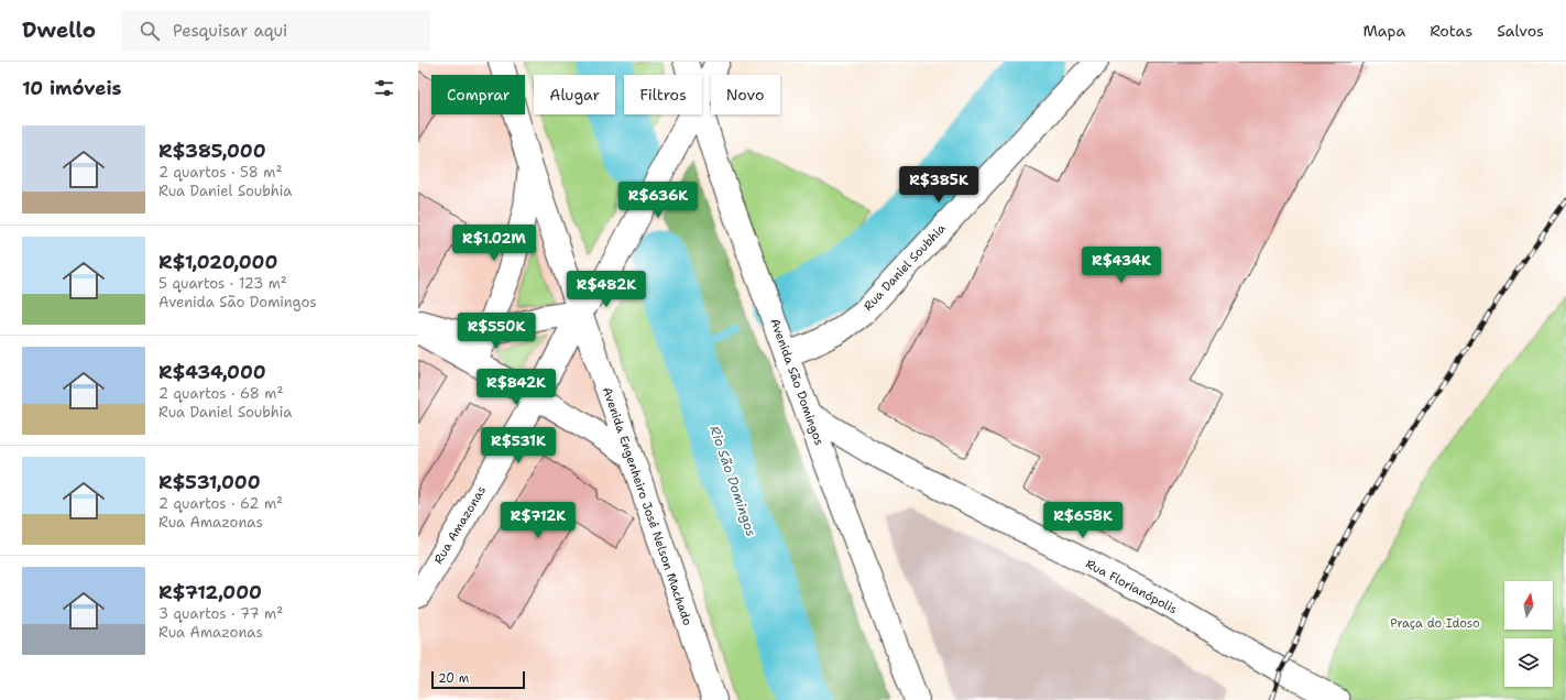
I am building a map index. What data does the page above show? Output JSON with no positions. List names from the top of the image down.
{
  "streets": {
    "street": [
      "Rua Daniel Soubhia",
      "Avenida São Domingos",
      "Avenida Engenheiro José Nelson Machado",
      "Rua Amazonas",
      "Rua Florianópolis"
    ]
  },
  "crossings": [
    ["Rua Daniel Soubhia", "Avenida São Domingos"],
    ["Avenida São Domingos", "Rua Florianópolis"],
    ["Avenida Engenheiro José Nelson Machado", "Rua Amazonas"]
  ],
  "water": ["Rio São Domingos"],
  "parks": ["Praça do Idoso"],
  "scale_bar": "20 m",
  "north": "top",
  "page": {
    "header": "Dwello",
    "search": "Pesquisar aqui",
    "nav": ["Mapa", "Rotas", "Salvos"],
    "heading": "10 imóveis",
    "chip": [
      "Comprar",
      "Alugar",
      "Filtros",
      "Novo"
    ],
    "list": [
      {
        "name": "R$385,000",
        "note": "2 quartos · 58 m² · Rua Daniel Soubhia"
      },
      {
        "name": "R$1,020,000",
        "note": "5 quartos · 123 m² · Avenida São Domingos"
      },
      {
        "name": "R$434,000",
        "note": "2 quartos · 68 m² · Rua Daniel Soubhia"
      },
      {
        "name": "R$531,000",
        "note": "2 quartos · 62 m² · Rua Amazonas"
      },
      {
        "name": "R$712,000",
        "note": "3 quartos · 77 m² · Rua Amazonas"
      }
    ],
    "price": [
      "R$385K",
      "R$636K",
      "R$1.02M",
      "R$434K",
      "R$482K",
      "R$550K",
      "R$842K",
      "R$531K",
      "R$712K",
      "R$658K"
    ],
    "scale": "20 m"
  }
}
